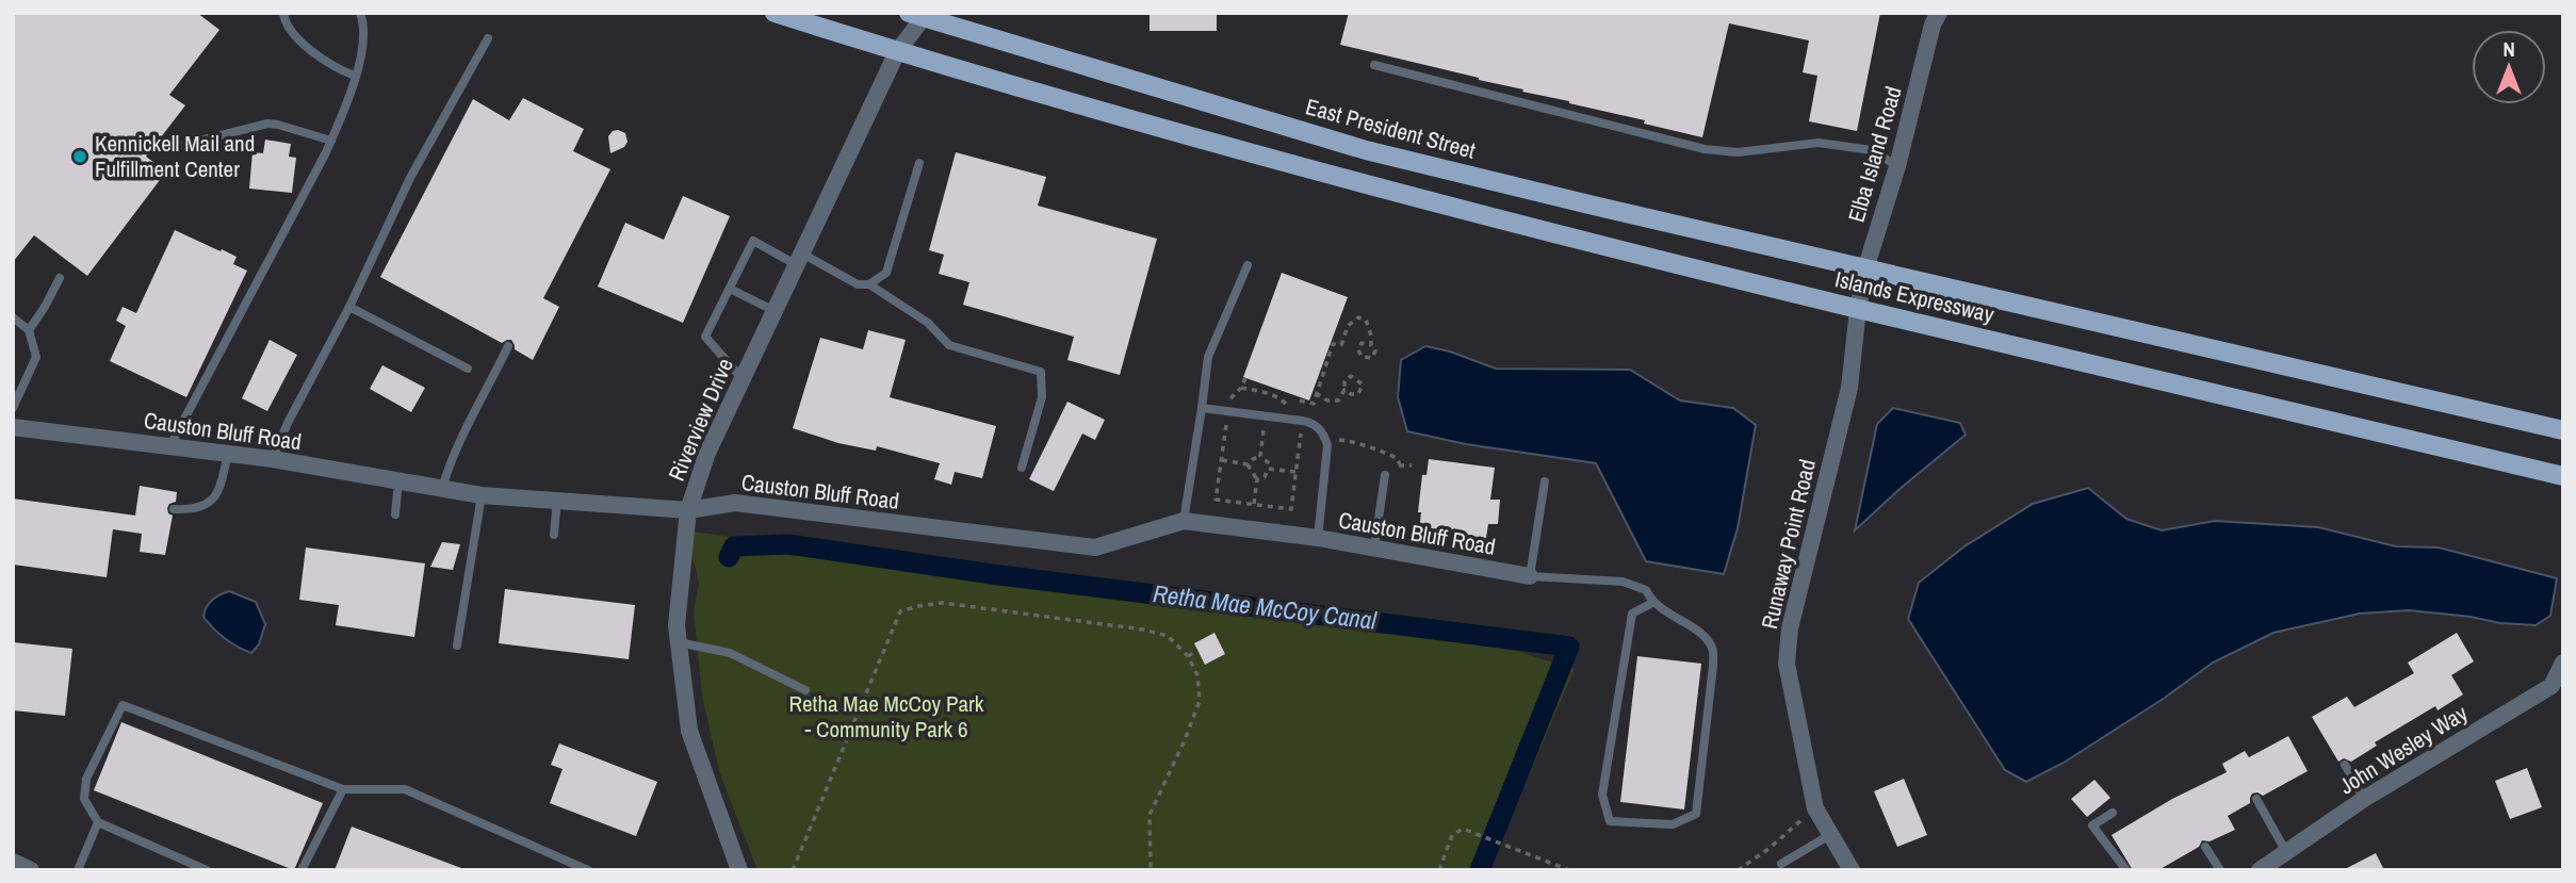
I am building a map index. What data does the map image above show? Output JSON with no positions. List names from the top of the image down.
{
  "streets": {
    "main road": ["East President Street", "Islands Expressway"],
    "street": [
      "Elba Island Road",
      "Riverview Drive",
      "Causton Bluff Road",
      "Runaway Point Road",
      "John Wesley Way"
    ]
  },
  "crossings": [
    ["East President Street", "Elba Island Road"],
    ["East President Street", "Islands Expressway"],
    ["East President Street", "Riverview Drive"],
    ["Elba Island Road", "Islands Expressway"],
    ["Elba Island Road", "Runaway Point Road"],
    ["Islands Expressway", "Riverview Drive"],
    ["Islands Expressway", "Runaway Point Road"],
    ["Riverview Drive", "Causton Bluff Road"]
  ],
  "water": ["Retha Mae McCoy Canal"],
  "parks": ["Retha Mae McCoy Park - Community Park 6"],
  "places": ["Kennickell Mail and Fulfillment Center"],
  "north": "top"
}
